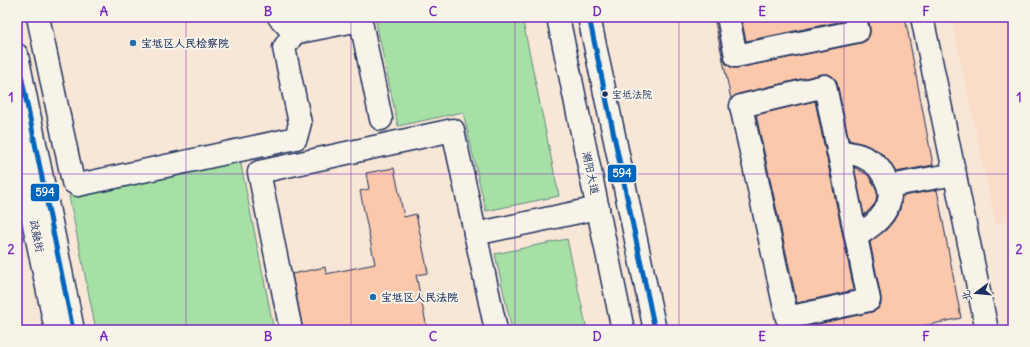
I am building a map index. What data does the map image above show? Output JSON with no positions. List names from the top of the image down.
{
  "streets": {
    "main road": ["潮阳大道", "政融街"]
  },
  "places": ["宝坻区人民检察院", "宝坻法院", "宝坻区人民法院"],
  "lines": ["transit line 594"],
  "north": "left",
  "grid": {
    "columns": [
      "A",
      "B",
      "C",
      "D",
      "E",
      "F"
    ],
    "rows": ["1", "2"]
  }
}
